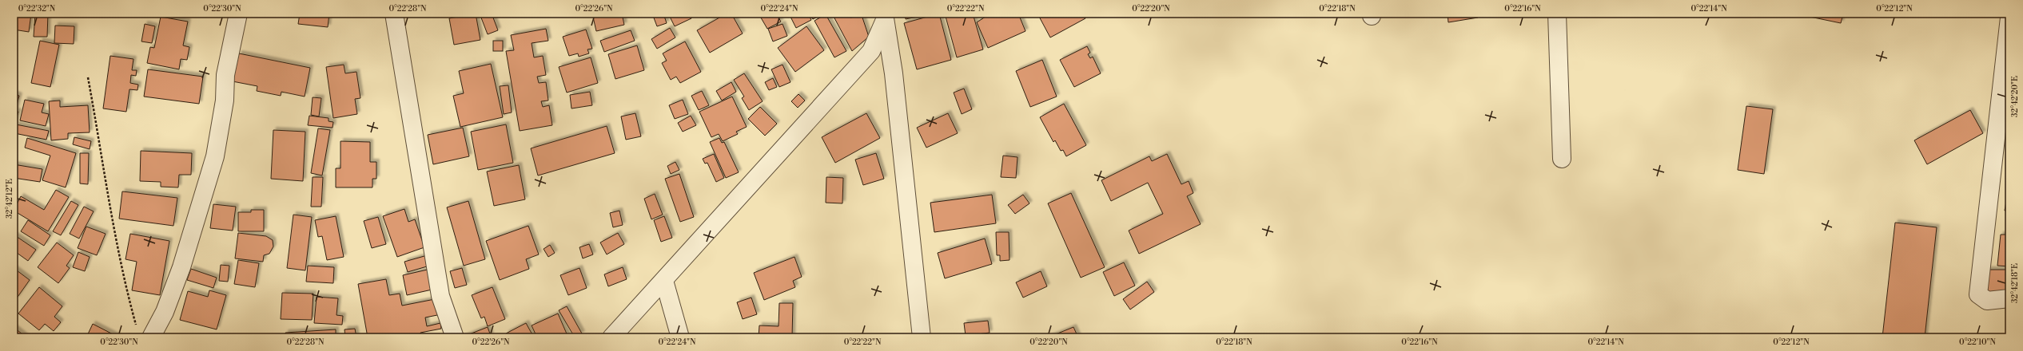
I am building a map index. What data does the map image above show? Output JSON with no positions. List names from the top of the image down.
{
  "coordinates": [
    "0°22'32\"N",
    "0°22'30\"N",
    "0°22'28\"N",
    "0°22'26\"N",
    "0°22'24\"N",
    "0°22'22\"N",
    "0°22'20\"N",
    "0°22'18\"N",
    "0°22'16\"N",
    "0°22'14\"N",
    "0°22'12\"N",
    "32°42'20\"E",
    "32°42'12\"E",
    "32°42'18\"E",
    "0°22'10\"N"
  ]
}
